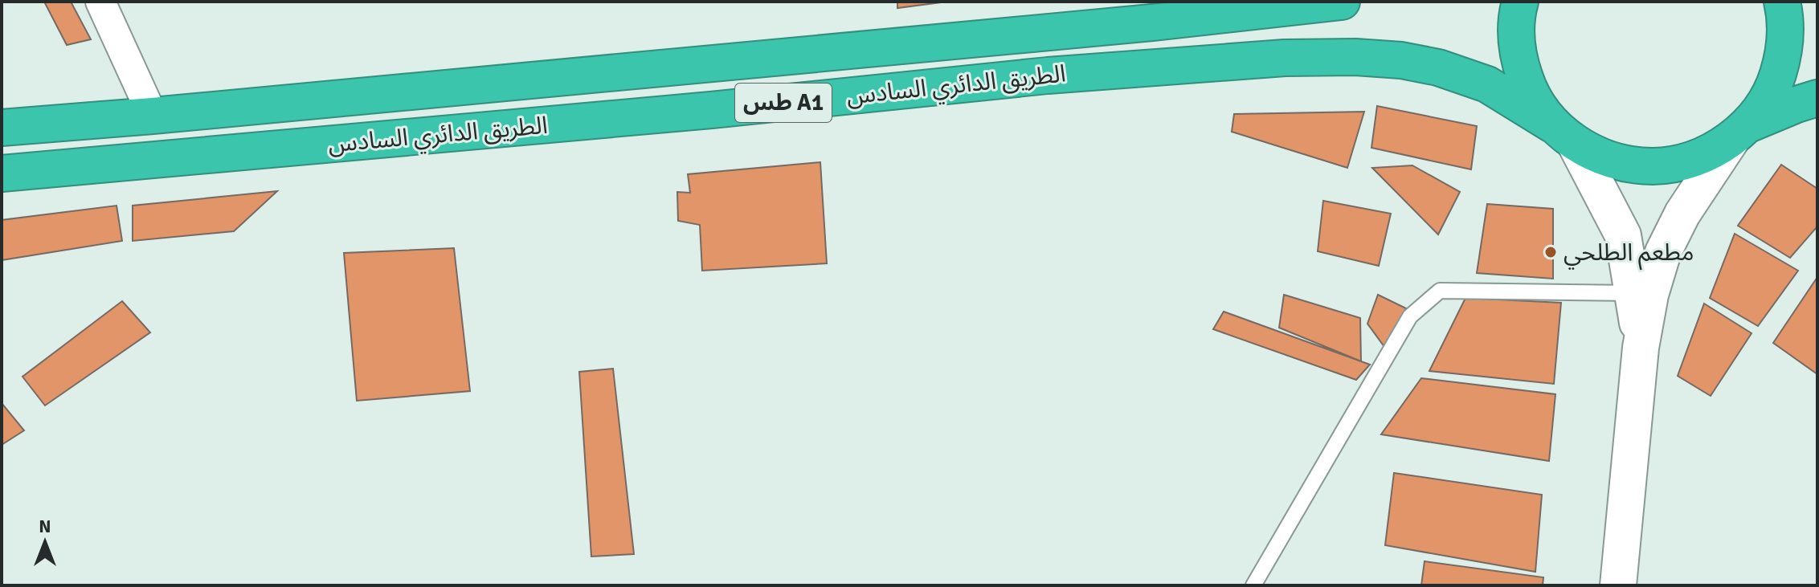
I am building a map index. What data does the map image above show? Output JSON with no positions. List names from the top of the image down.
{
  "streets": {
    "highway": ["الطريق الدائري السادس", "طس A1"]
  },
  "places": ["مطعم الطلحي"],
  "north": "top"
}
